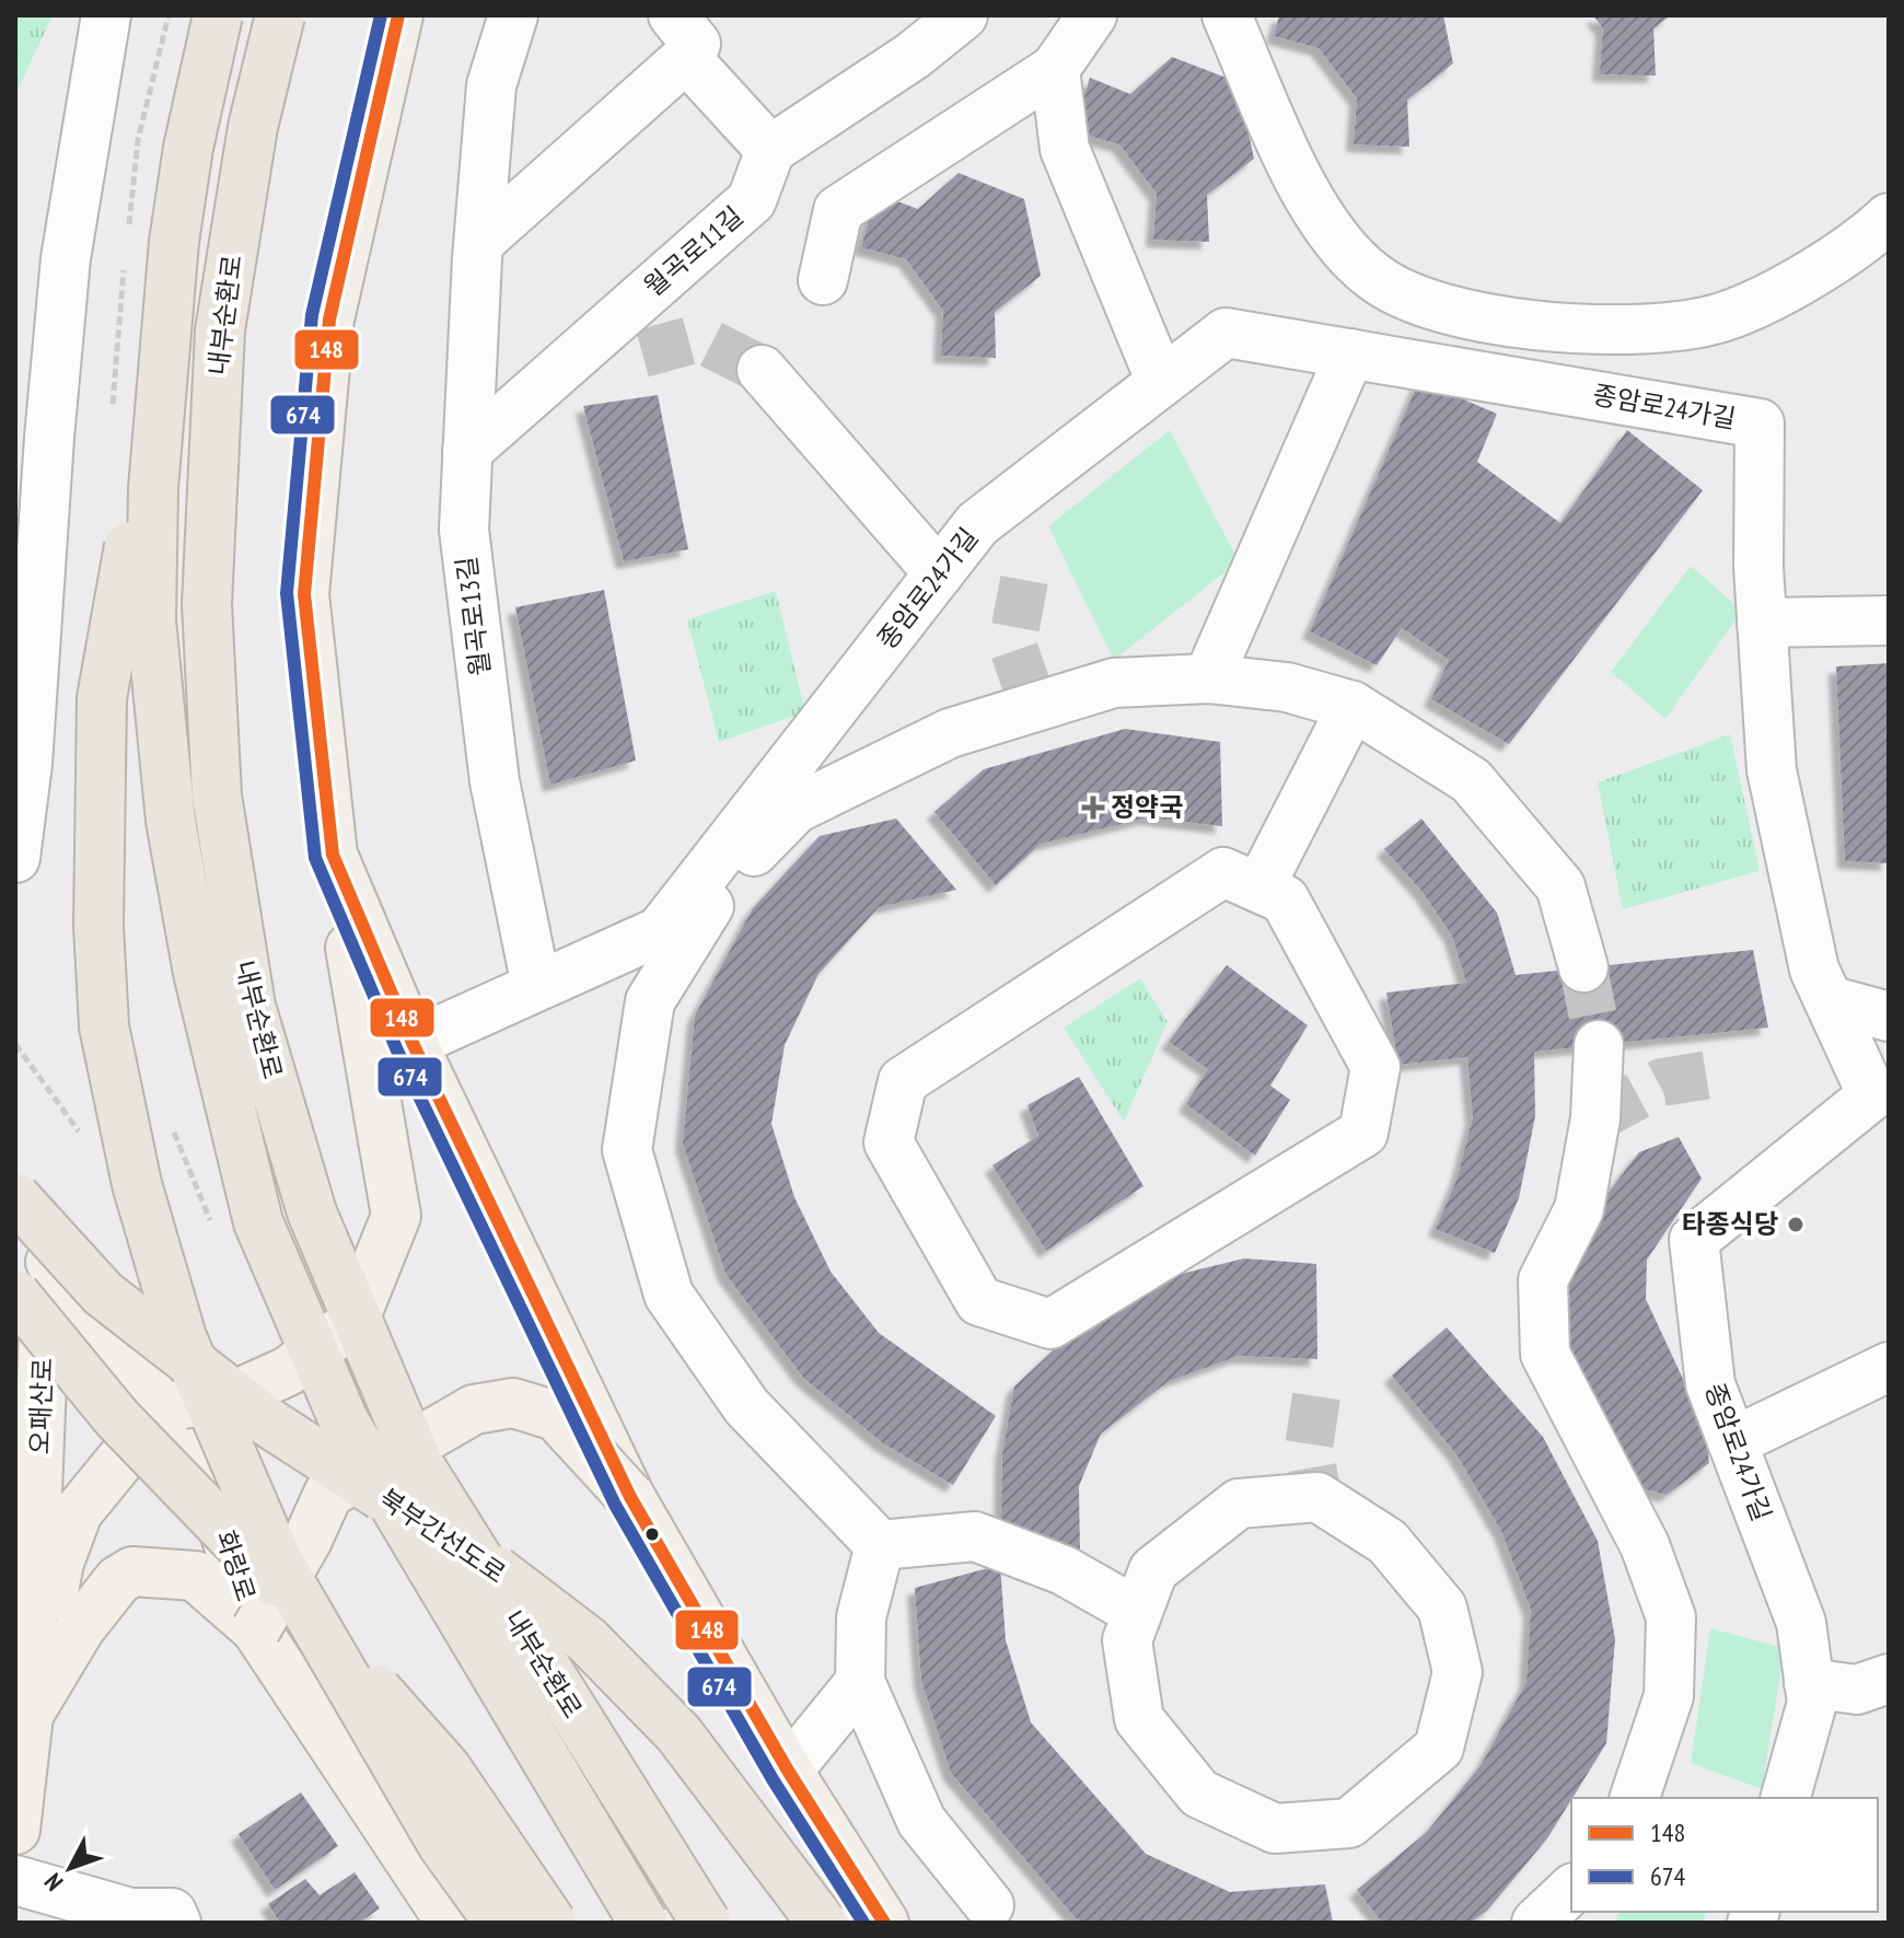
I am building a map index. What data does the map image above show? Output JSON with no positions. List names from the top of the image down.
{
  "streets": {
    "highway": ["내부순환로", "북부간선도로"],
    "main road": ["오패산로", "화랑로"],
    "street": ["월곡로11길", "종암로24가길", "월곡로13길"]
  },
  "crossings": [
    ["월곡로11길", "월곡로13길"],
    ["종암로24가길", "월곡로13길"],
    ["오패산로", "북부간선도로"],
    ["오패산로", "화랑로"],
    ["북부간선도로", "화랑로"]
  ],
  "places": {
    "health": ["정약국"],
    "other": ["타종식당"]
  },
  "lines": ["transit line 148", "transit line 674"],
  "legend": ["148", "674"],
  "north": "bottom left"
}
